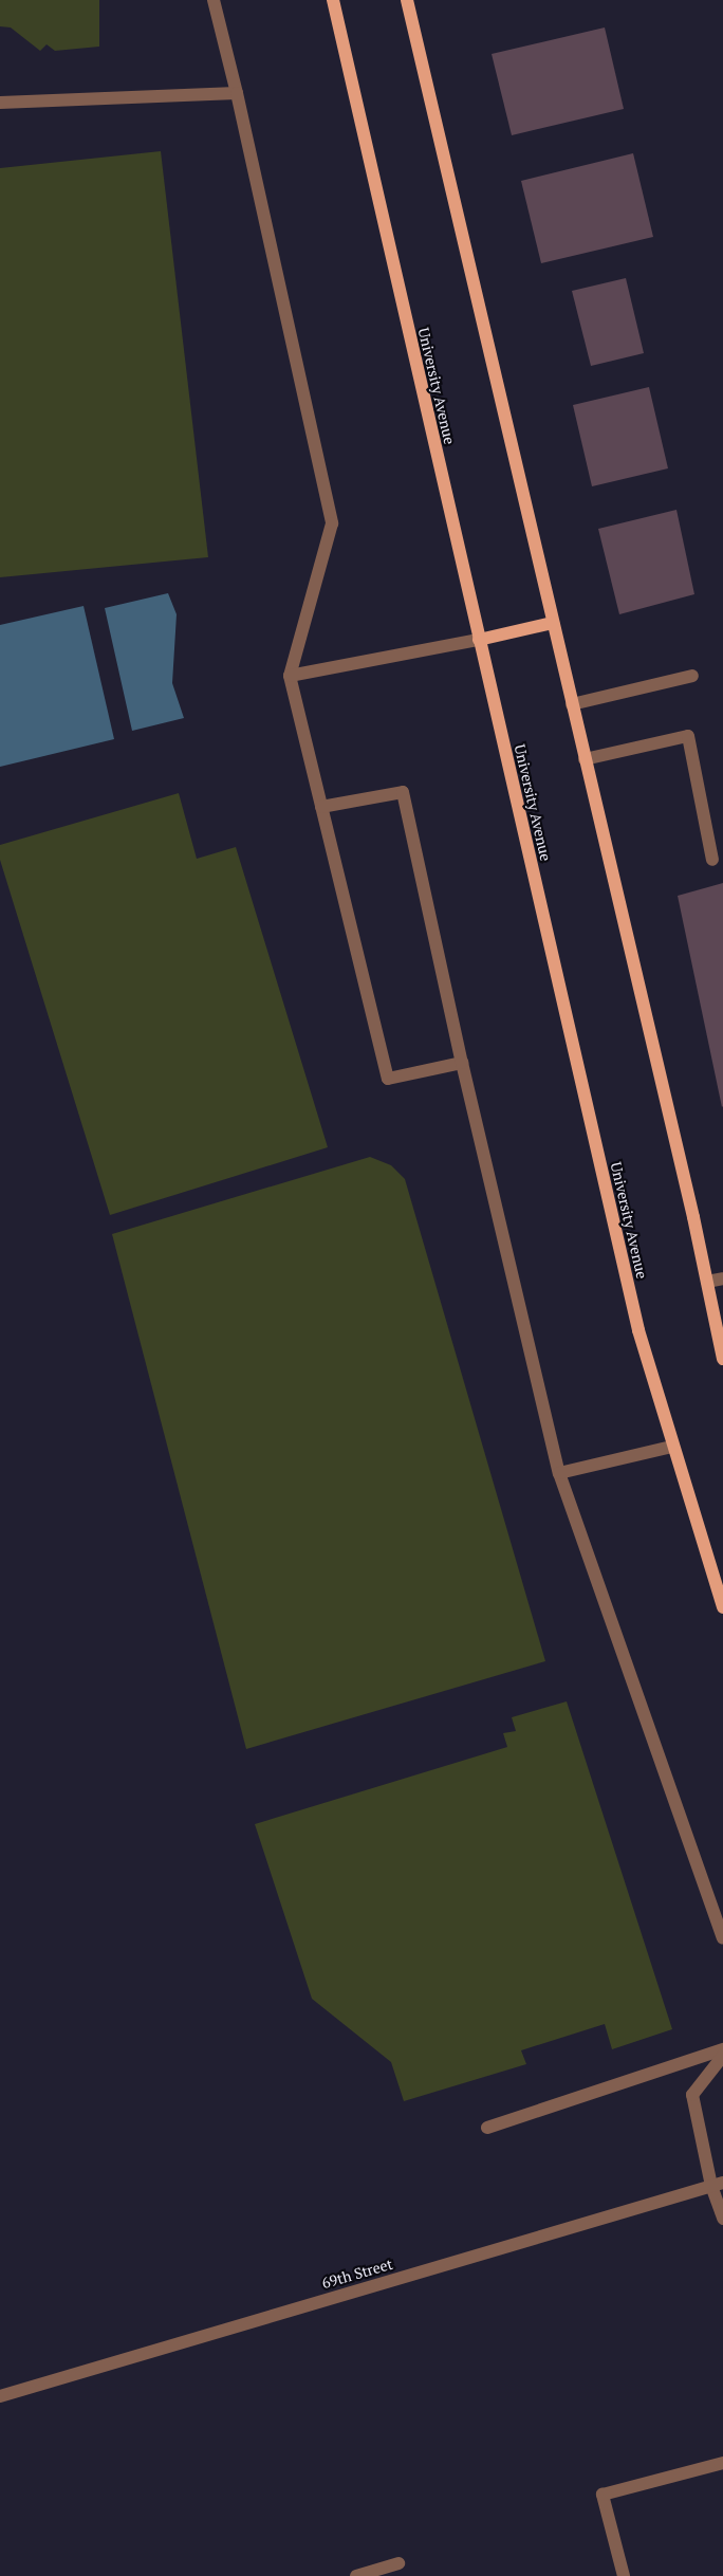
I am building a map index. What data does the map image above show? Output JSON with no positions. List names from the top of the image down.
{
  "streets": {
    "main road": ["University Avenue"],
    "street": ["69th Street"]
  }
}
